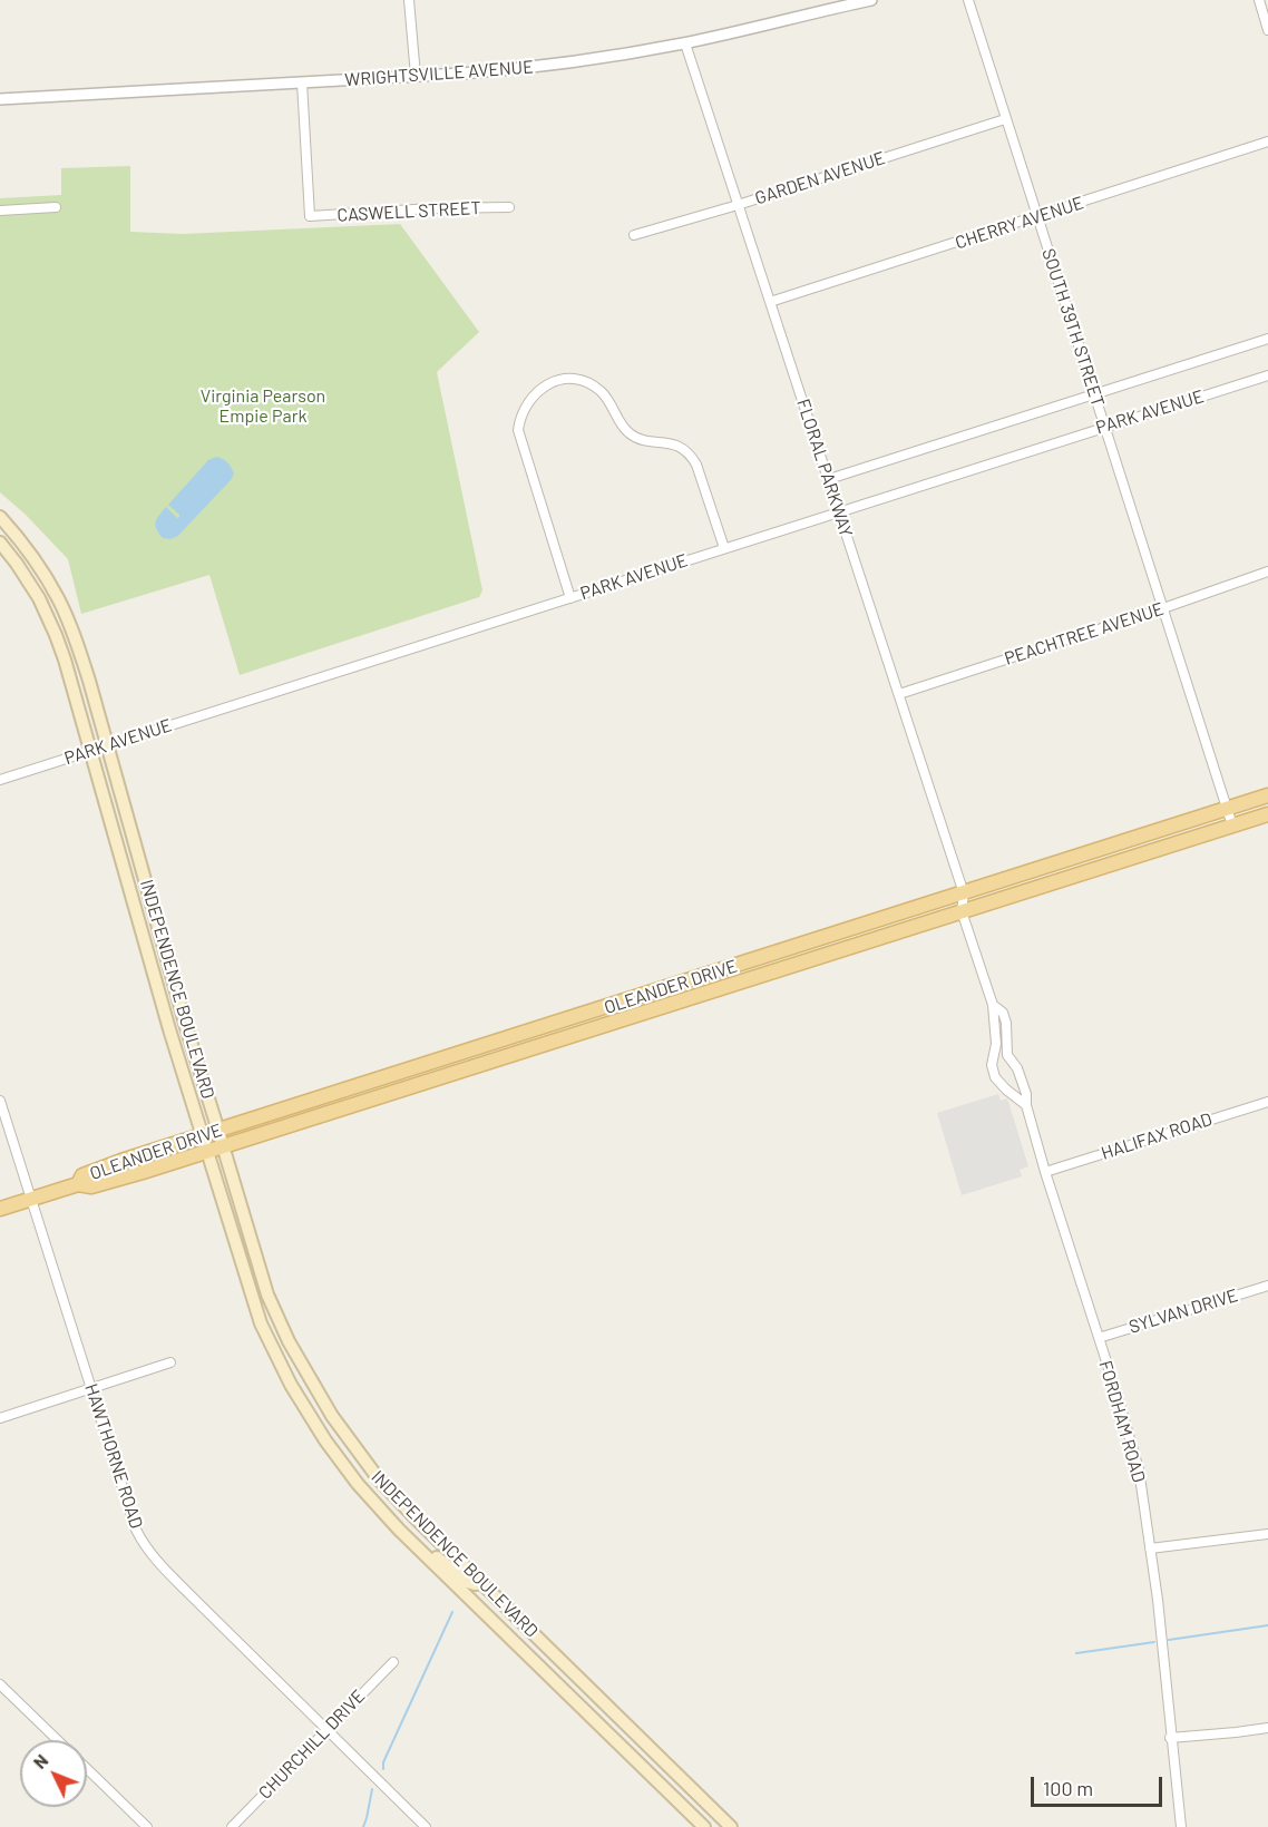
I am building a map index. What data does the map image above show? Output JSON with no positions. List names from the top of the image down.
{
  "streets": {
    "main road": ["OLEANDER DRIVE", "INDEPENDENCE BOULEVARD"],
    "street": [
      "WRIGHTSVILLE AVENUE",
      "GARDEN AVENUE",
      "CASWELL STREET",
      "CHERRY AVENUE",
      "SOUTH 39TH STREET",
      "PARK AVENUE",
      "FLORAL PARKWAY",
      "PEACHTREE AVENUE",
      "HALIFAX ROAD",
      "SYLVAN DRIVE",
      "FORDHAM ROAD",
      "HAWTHORNE ROAD",
      "CHURCHILL DRIVE"
    ]
  },
  "crossings": [
    ["WRIGHTSVILLE AVENUE", "CASWELL STREET"],
    ["WRIGHTSVILLE AVENUE", "FLORAL PARKWAY"],
    ["GARDEN AVENUE", "SOUTH 39TH STREET"],
    ["GARDEN AVENUE", "FLORAL PARKWAY"],
    ["CHERRY AVENUE", "SOUTH 39TH STREET"],
    ["CHERRY AVENUE", "FLORAL PARKWAY"],
    ["SOUTH 39TH STREET", "PARK AVENUE"],
    ["SOUTH 39TH STREET", "PEACHTREE AVENUE"],
    ["SOUTH 39TH STREET", "OLEANDER DRIVE"],
    ["PARK AVENUE", "FLORAL PARKWAY"],
    ["PARK AVENUE", "INDEPENDENCE BOULEVARD"],
    ["FLORAL PARKWAY", "PEACHTREE AVENUE"],
    ["FLORAL PARKWAY", "OLEANDER DRIVE"],
    ["FLORAL PARKWAY", "FORDHAM ROAD"],
    ["OLEANDER DRIVE", "INDEPENDENCE BOULEVARD"],
    ["OLEANDER DRIVE", "FORDHAM ROAD"],
    ["OLEANDER DRIVE", "HAWTHORNE ROAD"],
    ["HALIFAX ROAD", "FORDHAM ROAD"],
    ["SYLVAN DRIVE", "FORDHAM ROAD"],
    ["HAWTHORNE ROAD", "CHURCHILL DRIVE"]
  ],
  "parks": ["Virginia Pearson Empie Park"],
  "scale_bar": "100 m",
  "north": "top left"
}
